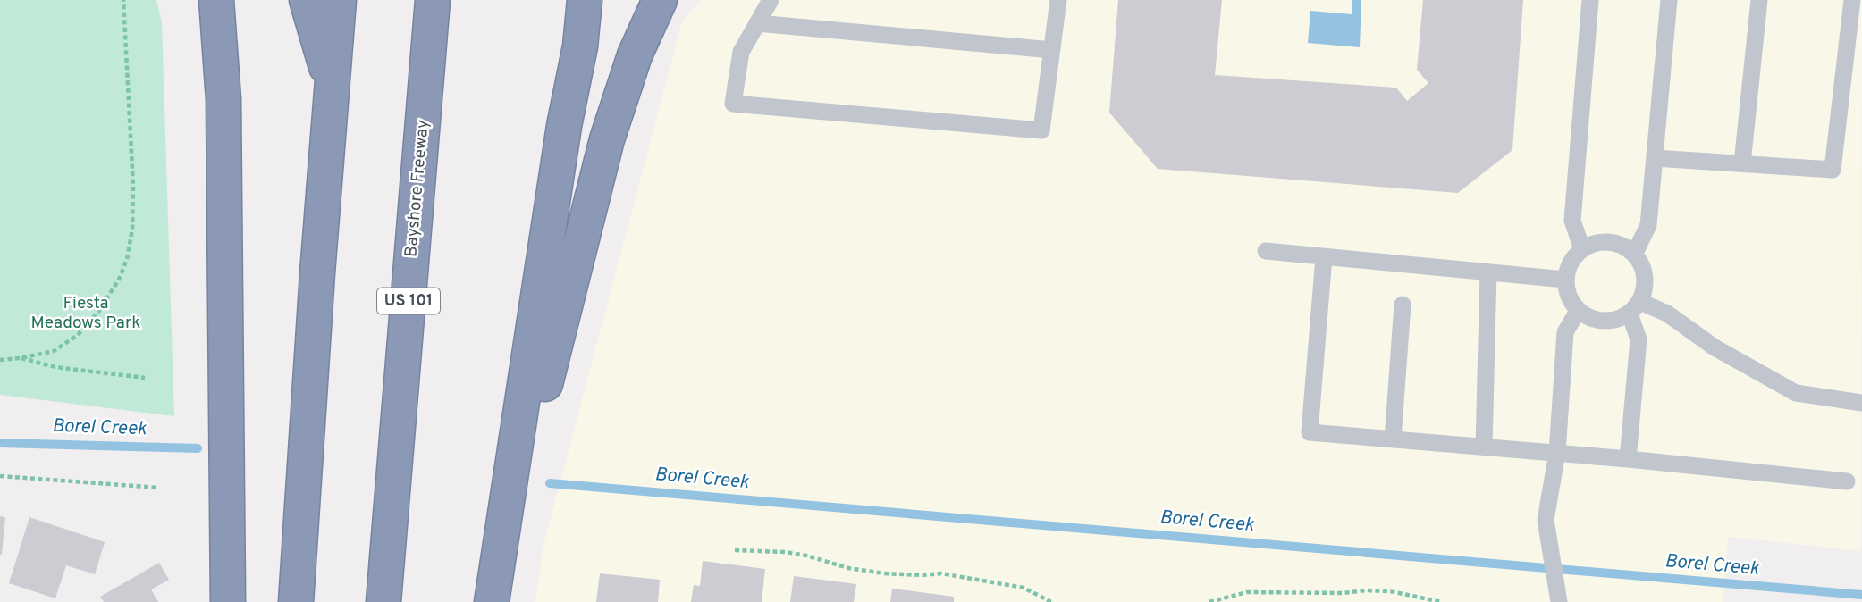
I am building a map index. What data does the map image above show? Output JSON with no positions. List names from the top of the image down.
{
  "streets": {
    "highway": ["Bayshore Freeway", "US 101"]
  },
  "water": ["Borel Creek"],
  "parks": ["Fiesta Meadows Park"]
}
